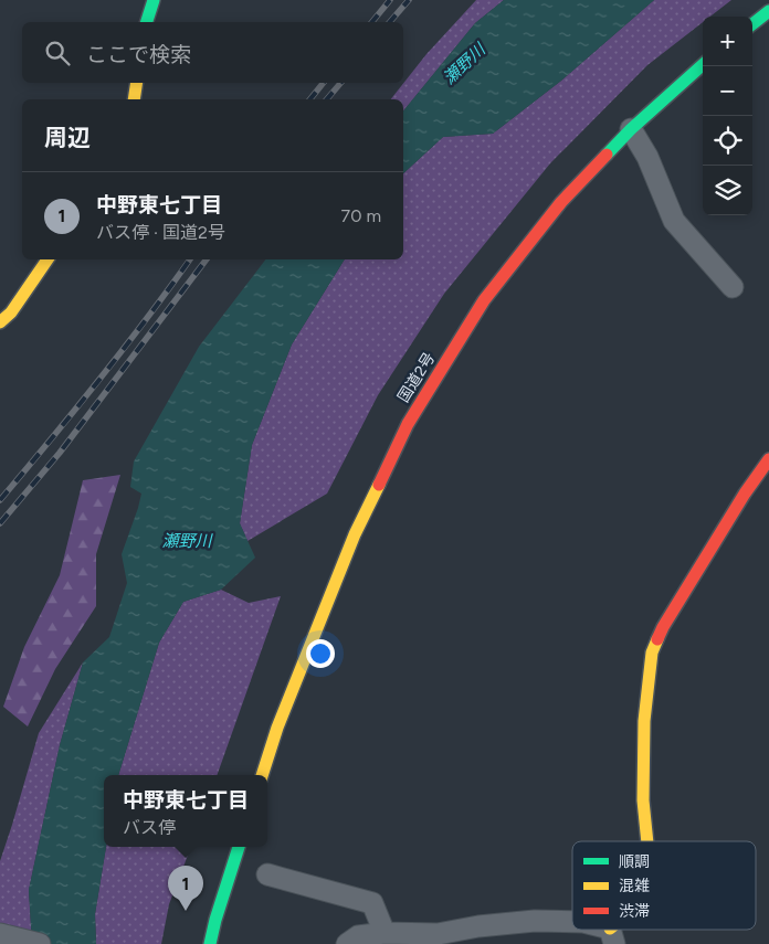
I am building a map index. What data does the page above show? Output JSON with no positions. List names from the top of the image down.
{
  "streets": {
    "main road": ["国道2号"]
  },
  "water": ["瀬野川"],
  "legend": ["順調", "混雑", "渋滞"],
  "page": {
    "map_buttons": ["+", "−"],
    "search": "ここで検索",
    "heading": "周辺",
    "list": [
      {
        "mark": "1",
        "name": "中野東七丁目",
        "note": "バス停 · 国道2号",
        "value": "70 m"
      }
    ],
    "popup": ["中野東七丁目", "バス停"],
    "pins": "1"
  }
}
